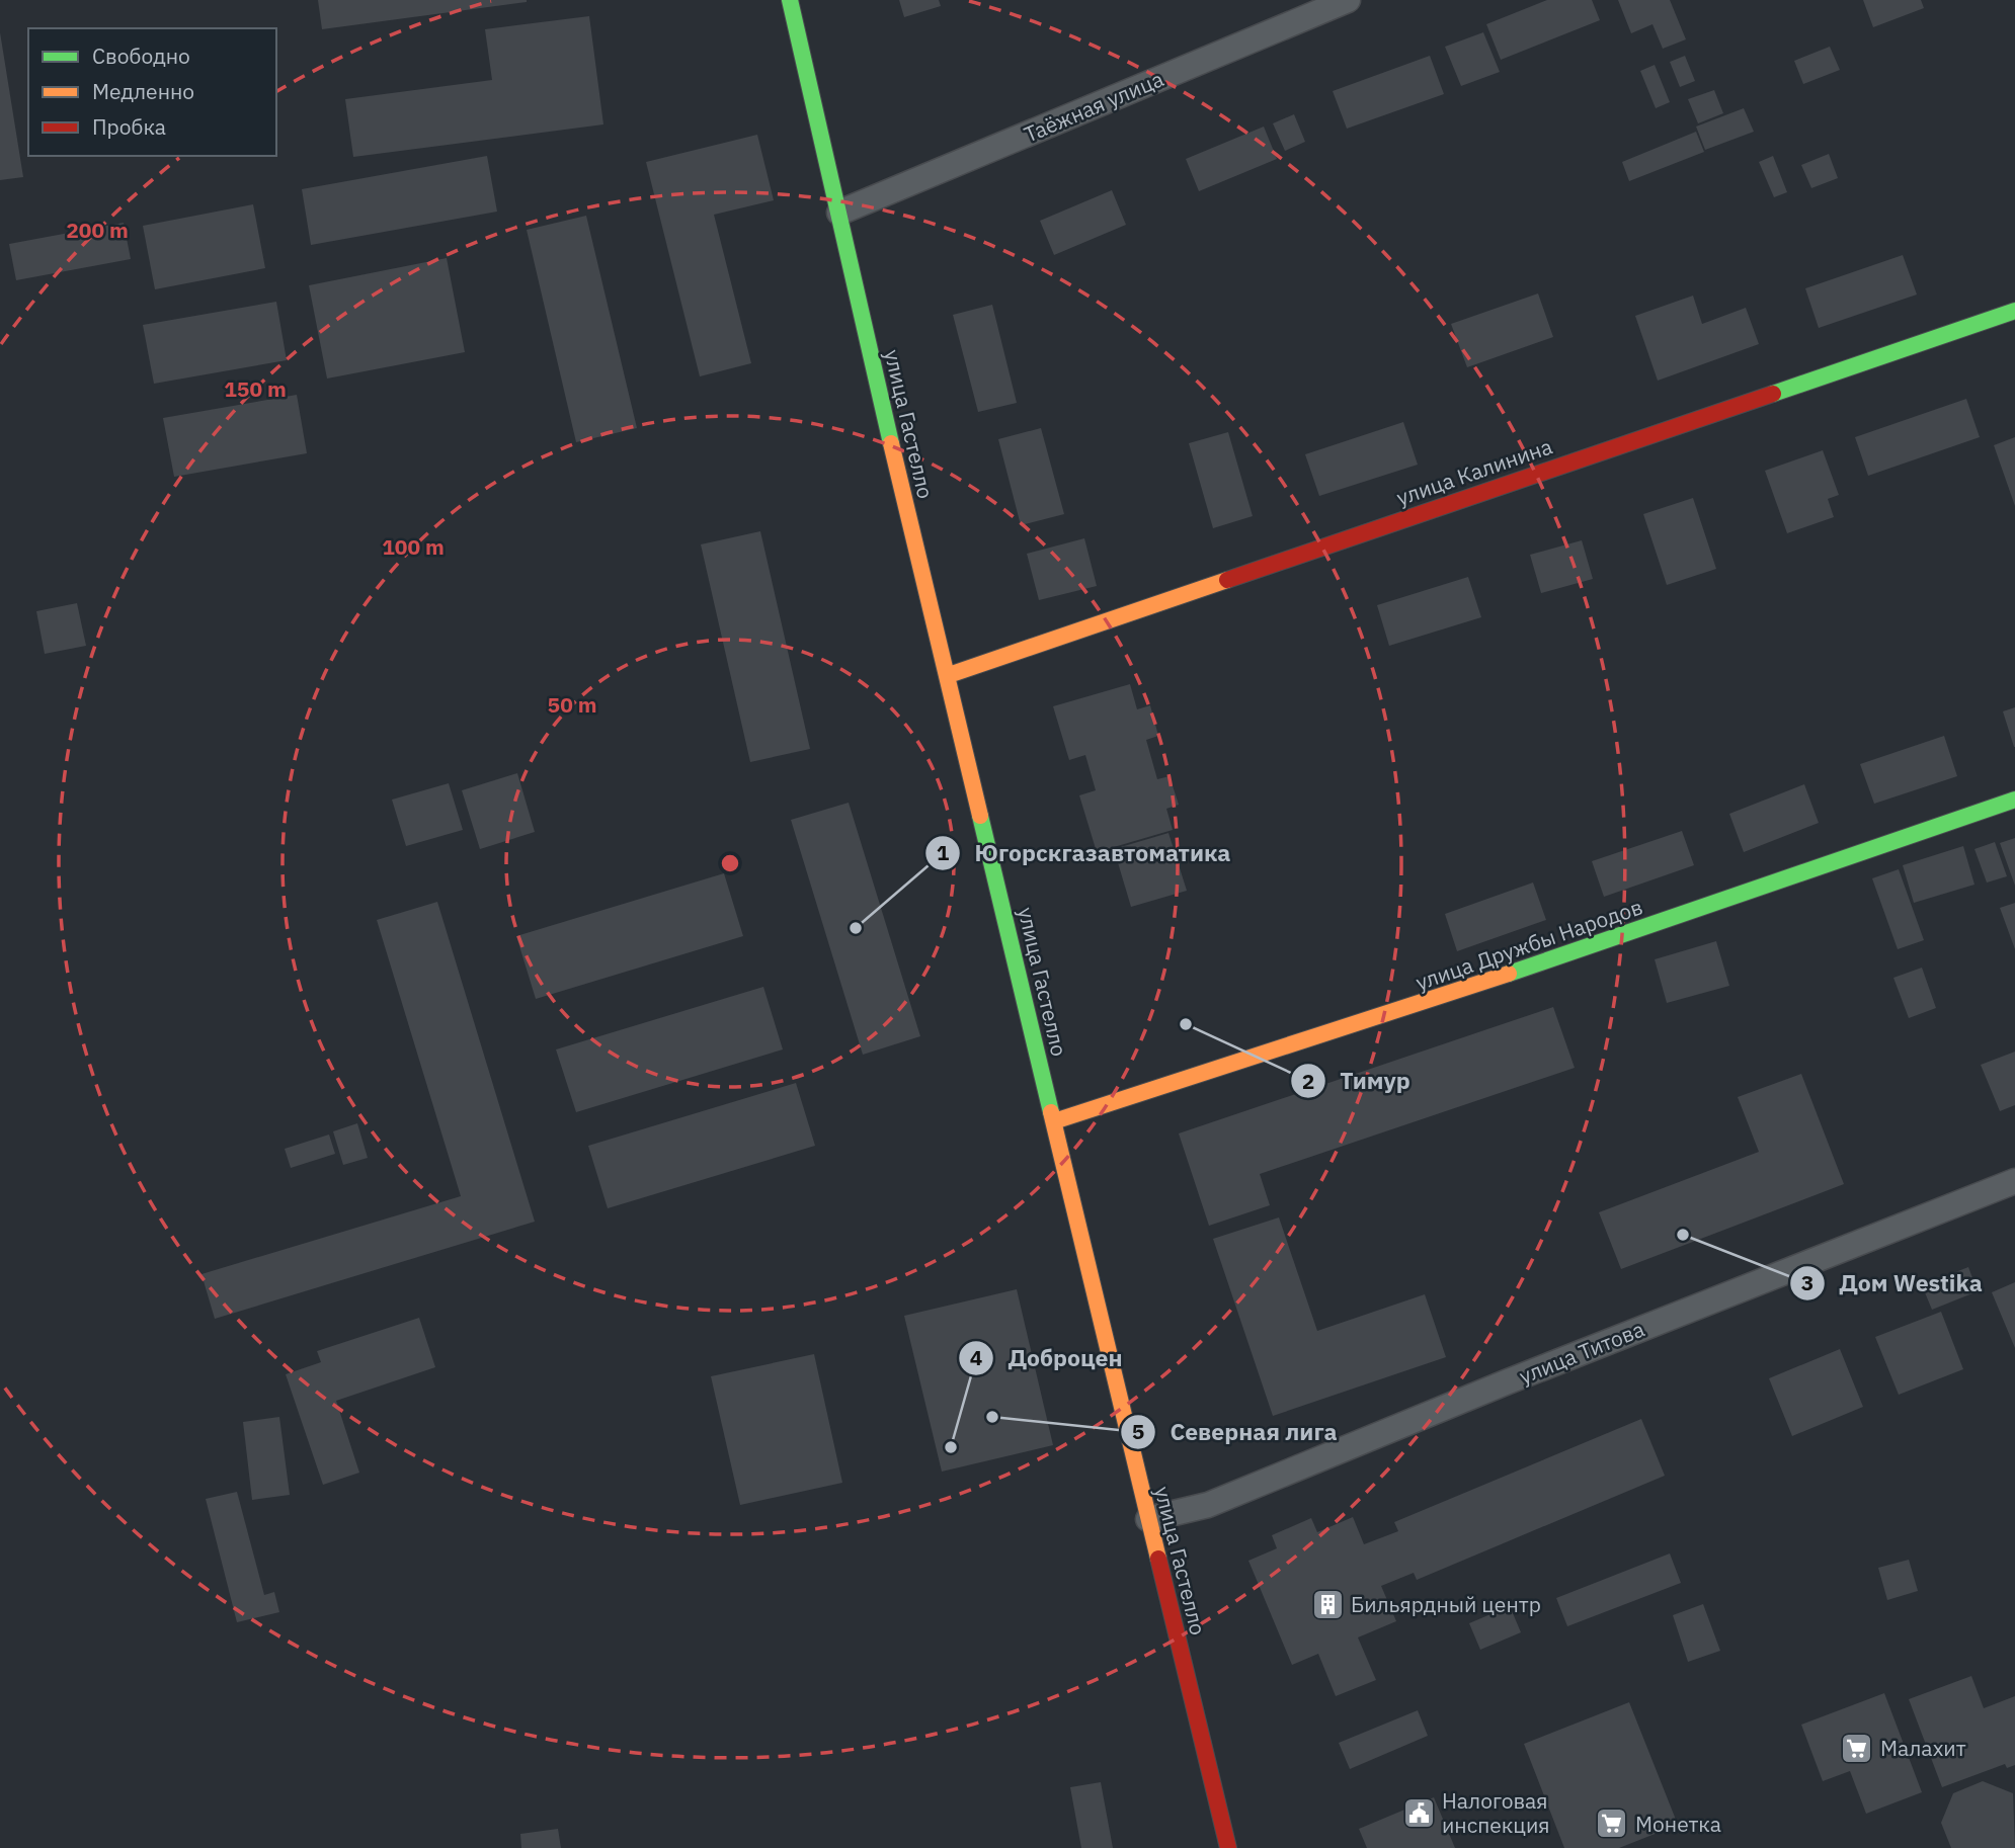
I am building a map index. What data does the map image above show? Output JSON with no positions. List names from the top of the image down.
{
  "streets": {
    "street": [
      "Таёжная улица",
      "улица Гастелло",
      "улица Калинина",
      "улица Дружбы Народов",
      "улица Титова"
    ]
  },
  "crossings": [
    ["Таёжная улица", "улица Гастелло"],
    ["улица Гастелло", "улица Калинина"],
    ["улица Гастелло", "улица Дружбы Народов"],
    ["улица Гастелло", "улица Титова"]
  ],
  "places": {
    "other": [
      "Югорскгазавтоматика",
      "Тимур",
      "Дом Westika",
      "Северная лига",
      "Доброцен"
    ],
    "building": ["Бильярдный центр"],
    "supermarket": ["Малахит", "Монетка"],
    "public building": ["Налоговая инспекция"]
  },
  "legend": ["Свободно", "Медленно", "Пробка"],
  "rings": [
    "200 m",
    "150 m",
    "100 m",
    "50 m"
  ]
}
